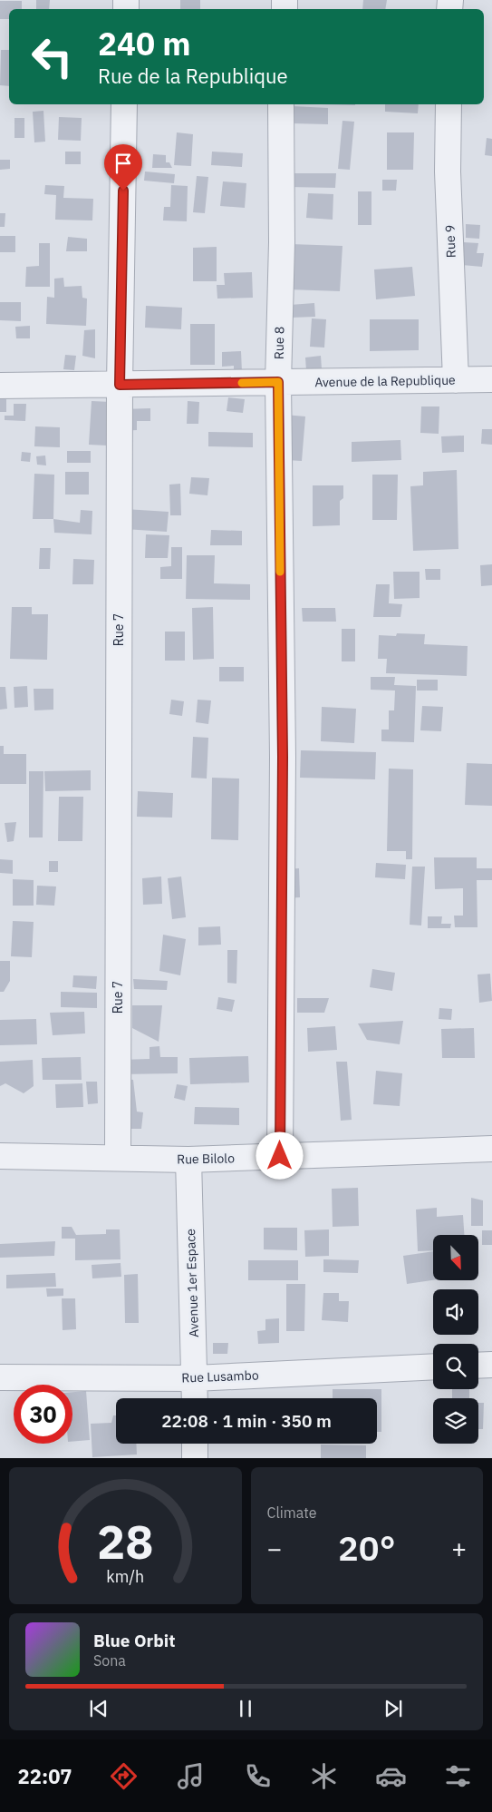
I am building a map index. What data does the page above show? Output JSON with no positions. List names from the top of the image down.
{
  "streets": {
    "street": [
      "Rue 9",
      "Rue 8",
      "Avenue de la Republique",
      "Rue 7",
      "Rue Bilolo",
      "Avenue 1er Espace",
      "Rue Lusambo"
    ]
  },
  "crossings": [
    ["Rue 9", "Avenue de la Republique"],
    ["Rue 8", "Avenue de la Republique"],
    ["Rue 8", "Rue Bilolo"],
    ["Avenue de la Republique", "Rue 7"],
    ["Rue 7", "Rue Bilolo"],
    ["Rue Bilolo", "Avenue 1er Espace"],
    ["Avenue 1er Espace", "Rue Lusambo"]
  ],
  "north": "bottom right",
  "page": {
    "turn": ["240 m", "Rue de la Republique"],
    "limit": "30",
    "trip": "22:08 · 1 min · 350 m",
    "tile": "Climate",
    "heat": ["−", "20°", "+"],
    "song": ["Blue Orbit", "Sona"],
    "tabs": "22:07",
    "gauge": ["28", "km/h"]
  }
}
